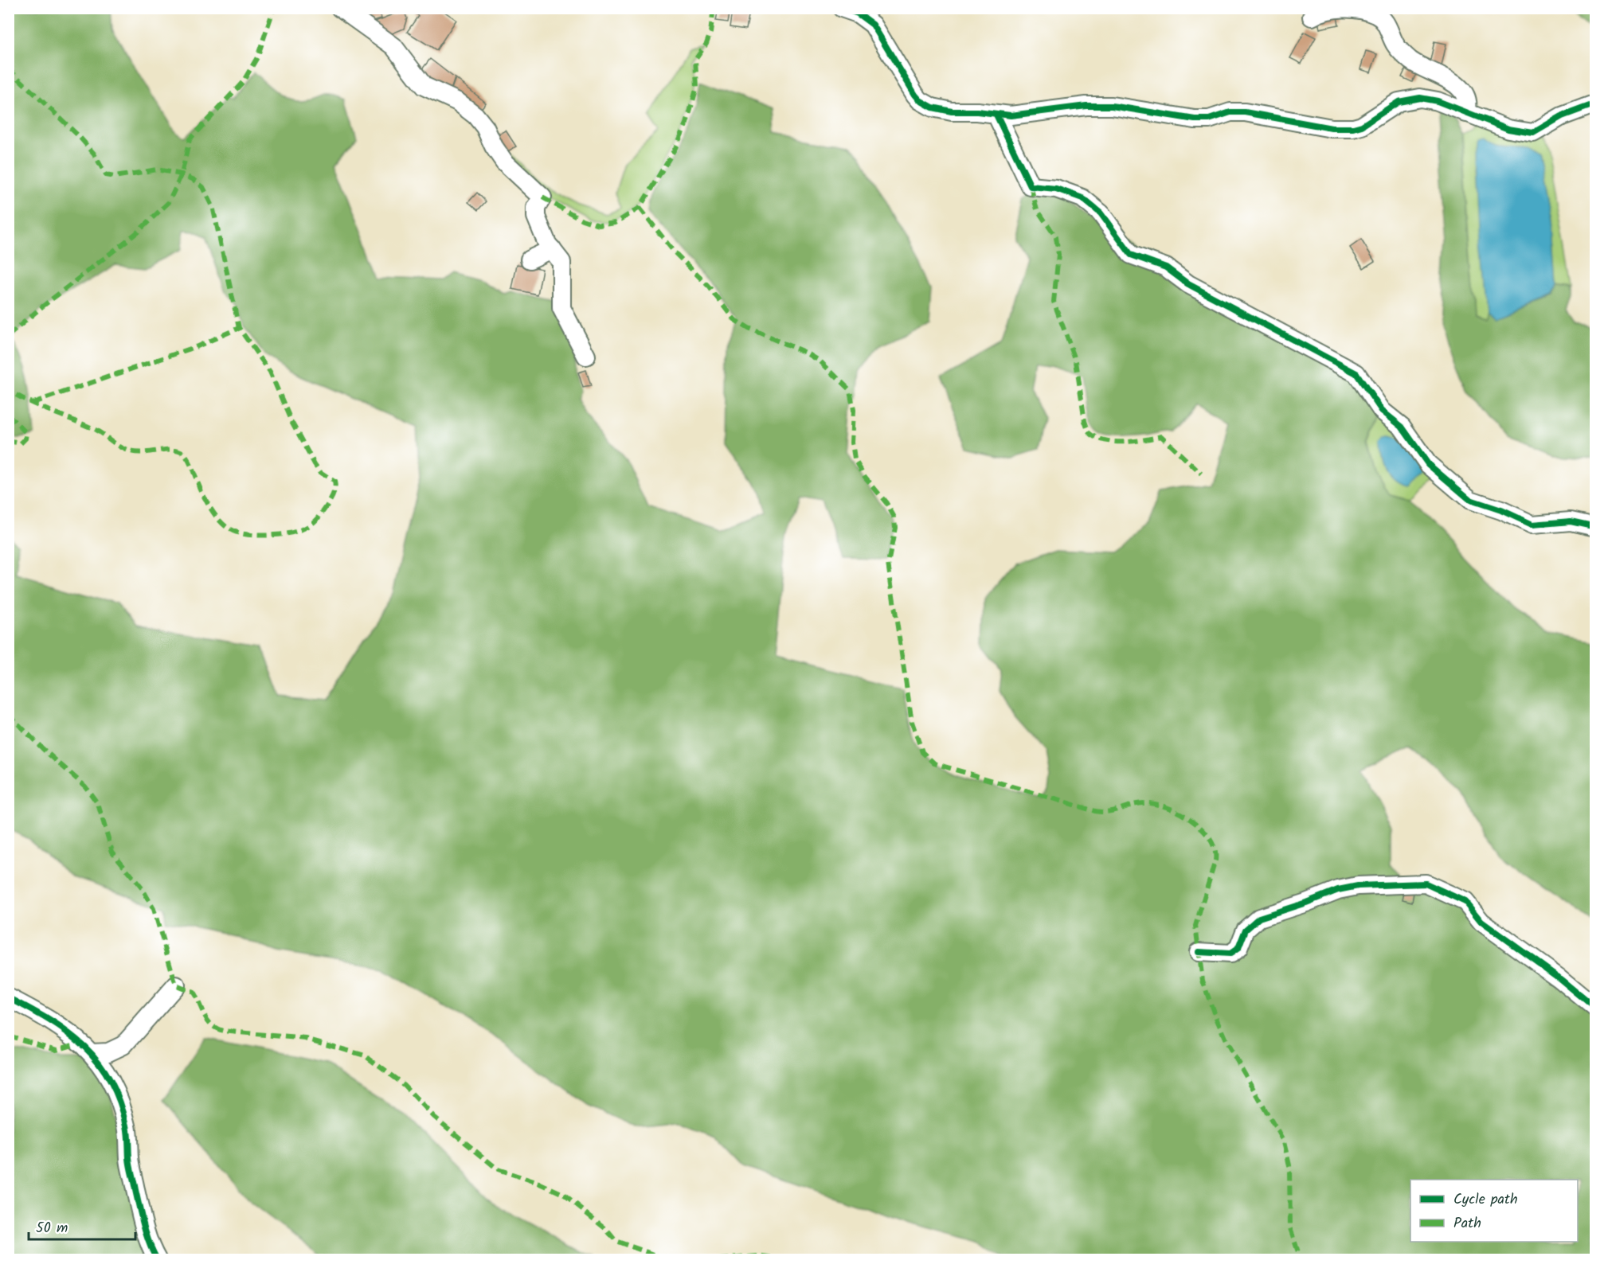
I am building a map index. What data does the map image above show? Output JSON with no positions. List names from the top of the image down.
{
  "legend": ["Cycle path", "Path"],
  "scale_bar": "50 m"
}
